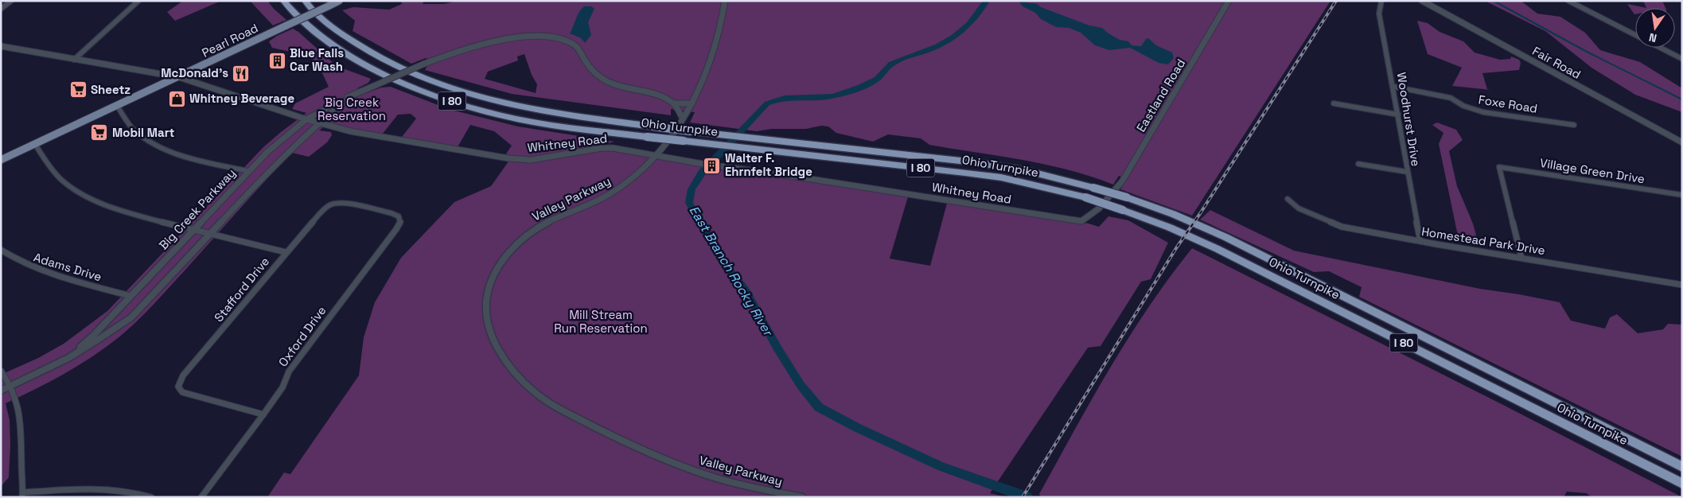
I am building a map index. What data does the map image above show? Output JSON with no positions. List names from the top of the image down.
{
  "streets": {
    "highway": ["I 80", "Ohio Turnpike"],
    "main road": ["Pearl Road"],
    "street": [
      "Fair Road",
      "Eastland Road",
      "Foxe Road",
      "Woodhurst Drive",
      "Whitney Road",
      "Village Green Drive",
      "Valley Parkway",
      "Big Creek Parkway",
      "Homestead Park Drive",
      "Adams Drive",
      "Stafford Drive",
      "Oxford Drive"
    ]
  },
  "crossings": [
    ["Pearl Road", "Whitney Road"],
    ["Eastland Road", "Whitney Road"],
    ["Foxe Road", "Woodhurst Drive"],
    ["Woodhurst Drive", "Homestead Park Drive"],
    ["Whitney Road", "Valley Parkway"],
    ["Whitney Road", "Big Creek Parkway"],
    ["Village Green Drive", "Homestead Park Drive"],
    ["Big Creek Parkway", "Adams Drive"],
    ["Stafford Drive", "Oxford Drive"]
  ],
  "water": ["East Branch Rocky River"],
  "parks": ["Big Creek Reservation", "Mill Stream Run Reservation"],
  "places": {
    "building": ["Blue Falls Car Wash", "Walter F. Ehrnfelt Bridge"],
    "restaurant": ["McDonald's"],
    "supermarket": ["Sheetz", "Mobil Mart"],
    "shop": ["Whitney Beverage"]
  },
  "north": "bottom"
}
